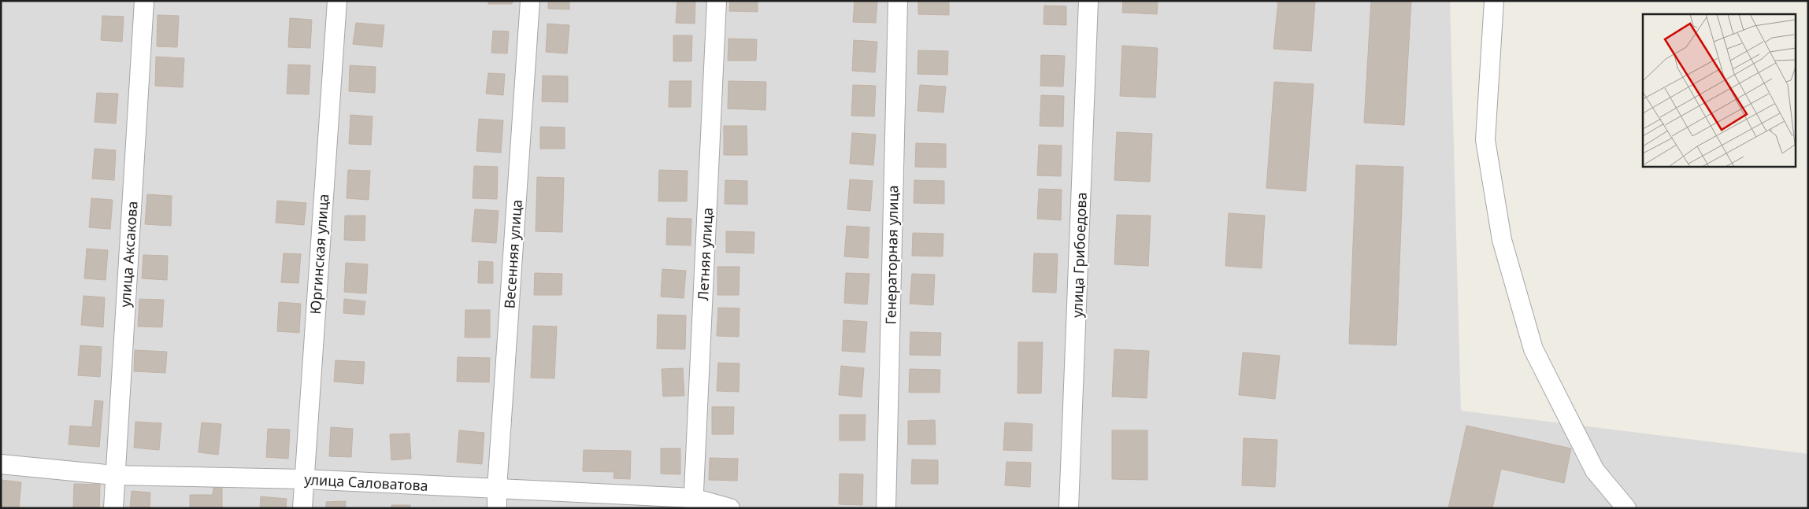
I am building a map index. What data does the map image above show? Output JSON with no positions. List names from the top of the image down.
{
  "streets": {
    "street": [
      "улица Аксакова",
      "Юргинская улица",
      "Весенняя улица",
      "Летняя улица",
      "Генераторная улица",
      "улица Грибоедова",
      "улица Саловатова"
    ]
  },
  "crossings": [
    ["улица Аксакова", "улица Саловатова"],
    ["Юргинская улица", "улица Саловатова"],
    ["Весенняя улица", "улица Саловатова"],
    ["Летняя улица", "улица Саловатова"]
  ]
}
